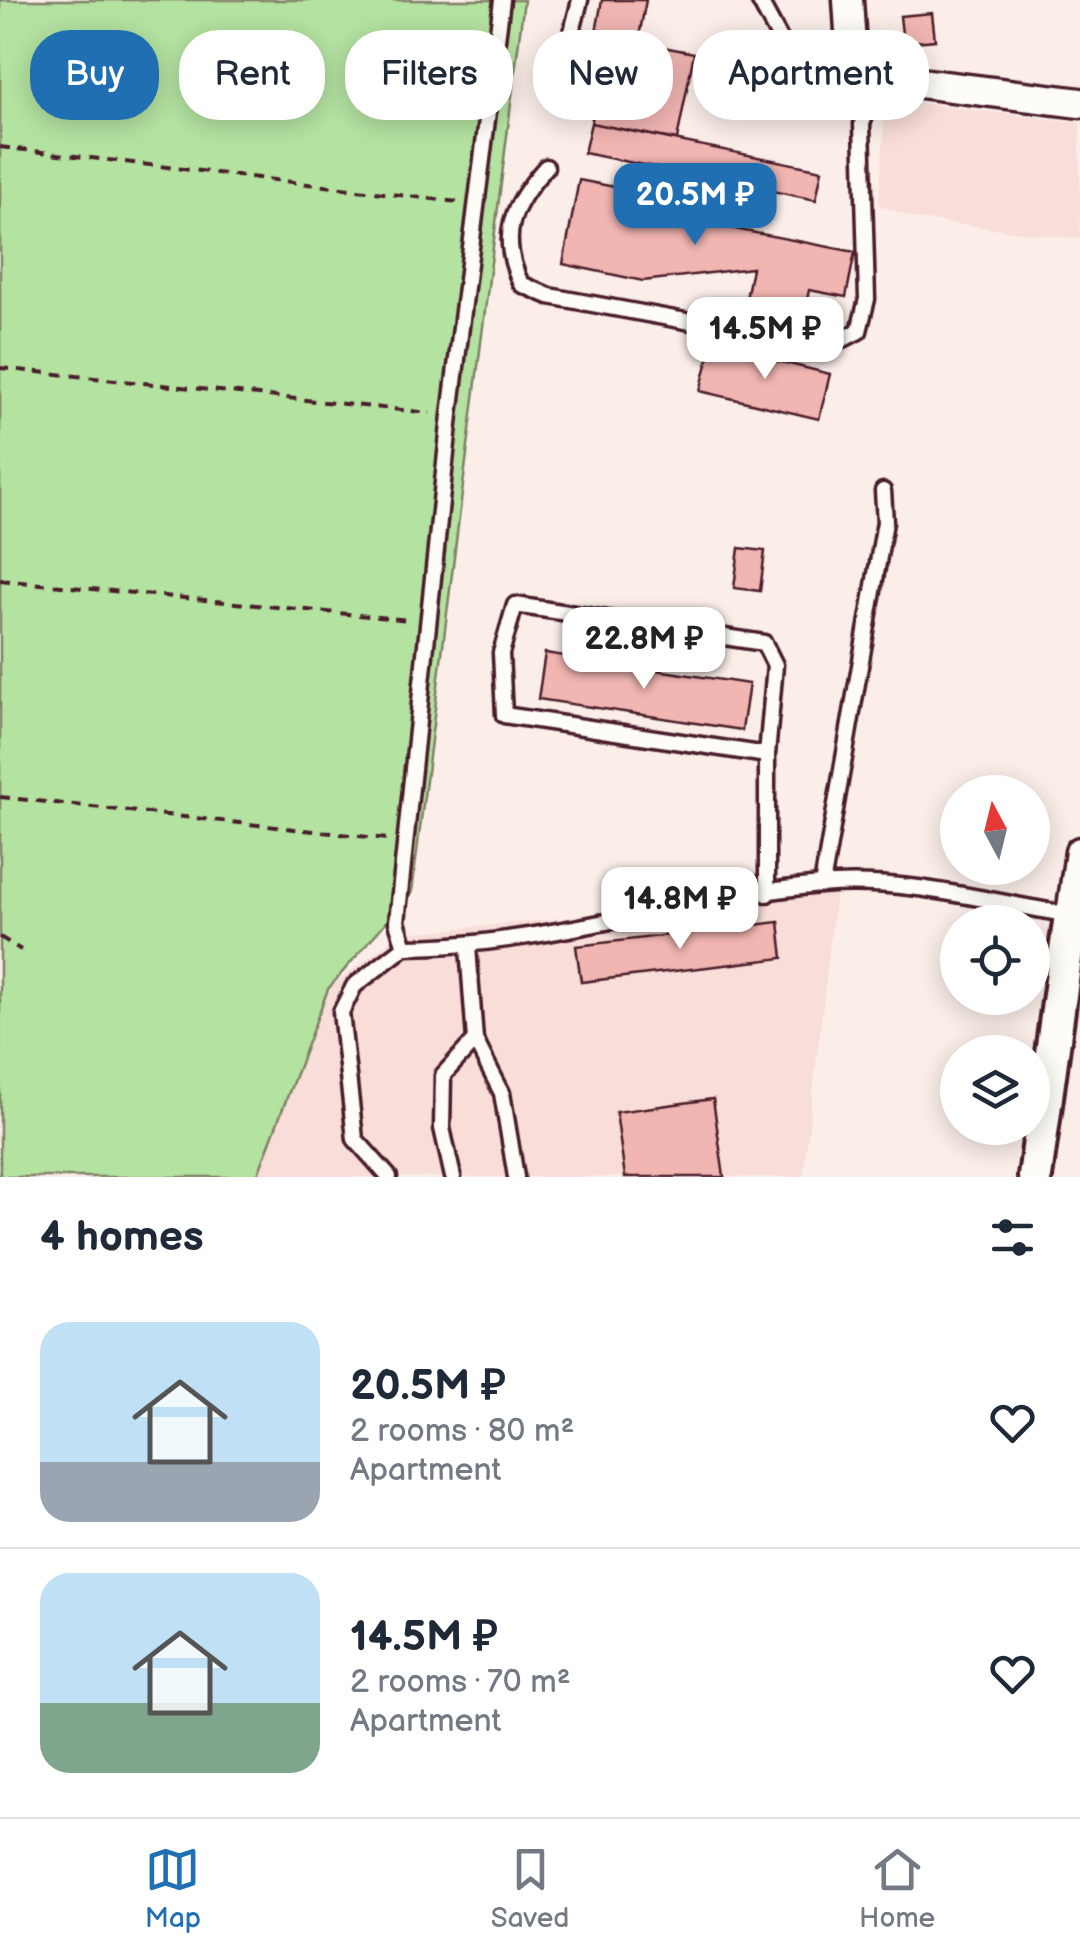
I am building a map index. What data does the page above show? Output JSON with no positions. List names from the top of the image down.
{
  "north": "top",
  "page": {
    "chip": [
      "Buy",
      "Rent",
      "Filters",
      "New",
      "Apartment"
    ],
    "price": [
      "20.5M ₽",
      "14.5M ₽",
      "22.8M ₽",
      "14.8M ₽"
    ],
    "heading": "4 homes",
    "list": [
      {
        "name": "20.5M ₽",
        "note": "2 rooms · 80 m² · Apartment"
      },
      {
        "name": "14.5M ₽",
        "note": "2 rooms · 70 m² · Apartment"
      }
    ],
    "tabs": ["Map", "Saved", "Home"]
  }
}
